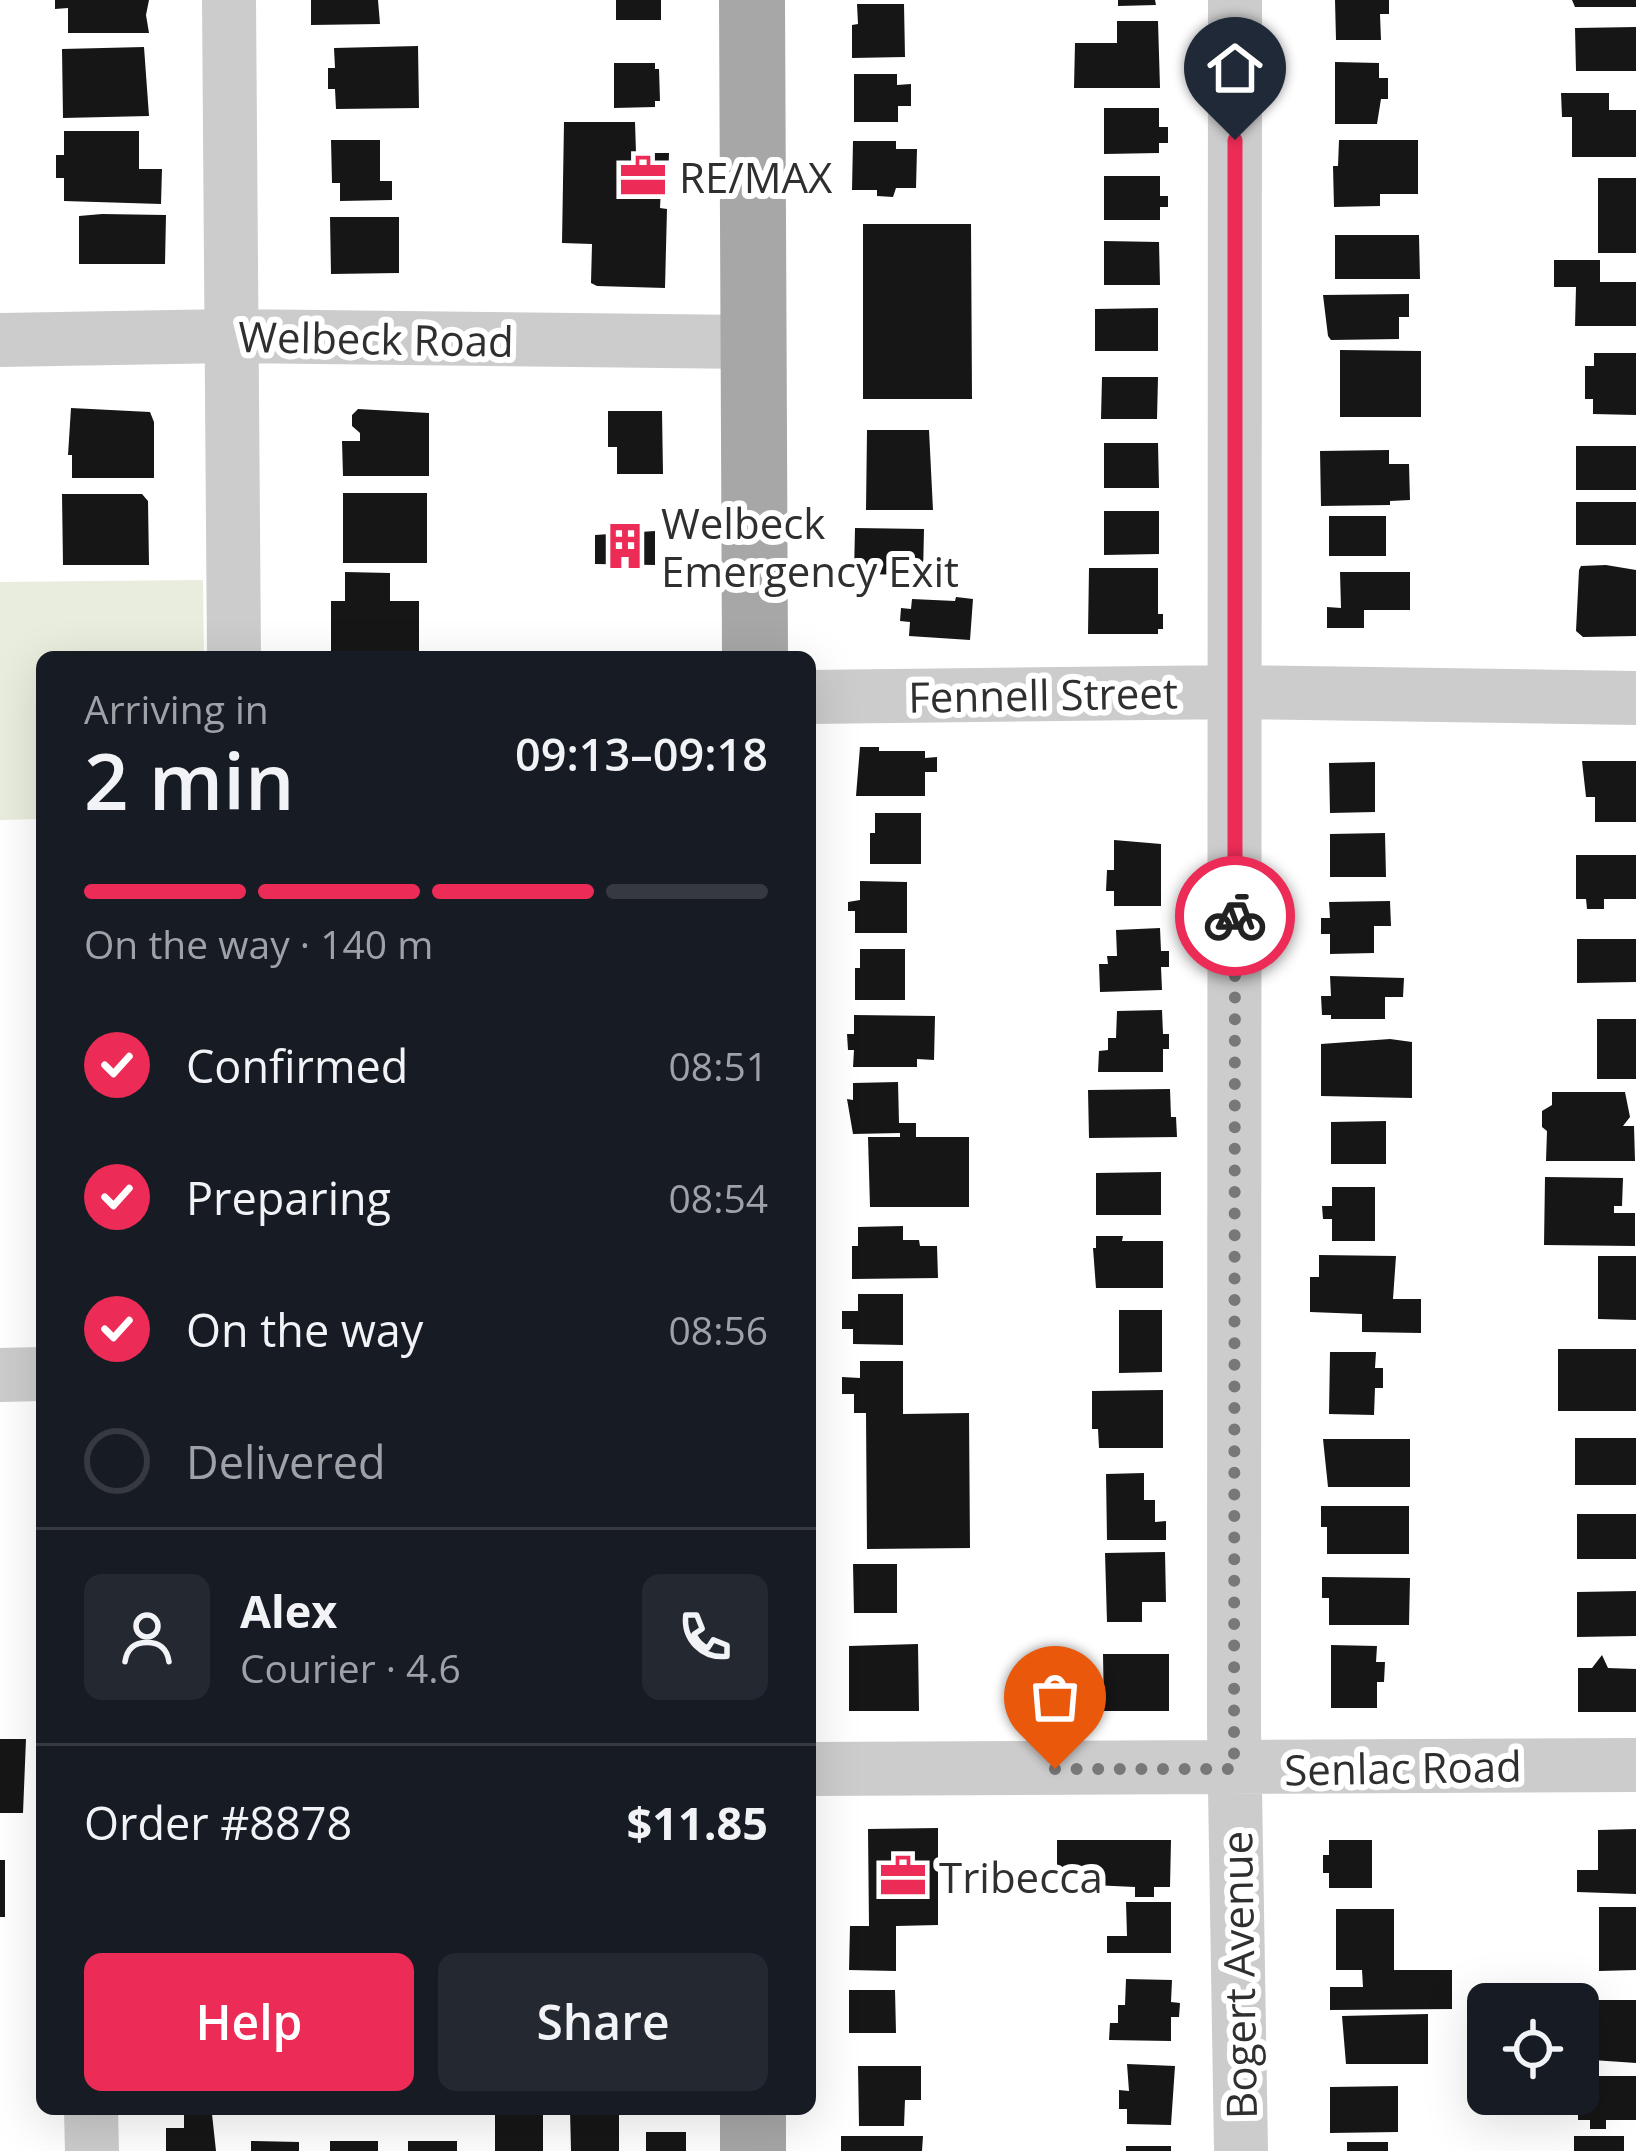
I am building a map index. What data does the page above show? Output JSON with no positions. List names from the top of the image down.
{
  "streets": {
    "street": [
      "Welbeck Road",
      "Fennell Street",
      "Senlac Road",
      "Bogert Avenue"
    ]
  },
  "crossings": [
    ["Fennell Street", "Bogert Avenue"],
    ["Senlac Road", "Bogert Avenue"]
  ],
  "places": {
    "office": ["RE/MAX", "Tribecca"],
    "building": ["Welbeck Emergency Exit"]
  },
  "page": {
    "heading": ["2 min", "Arriving in", "09:13–09:18"],
    "panel": [
      "Alex",
      "Courier · 4.6",
      "Order #8878",
      "$11.85"
    ],
    "bar": "On the way · 140 m",
    "list": [
      ["Confirmed", "08:51"],
      ["Preparing", "08:54"],
      ["On the way", "08:56"],
      "Delivered"
    ],
    "buttons": ["Help", "Share"]
  }
}
